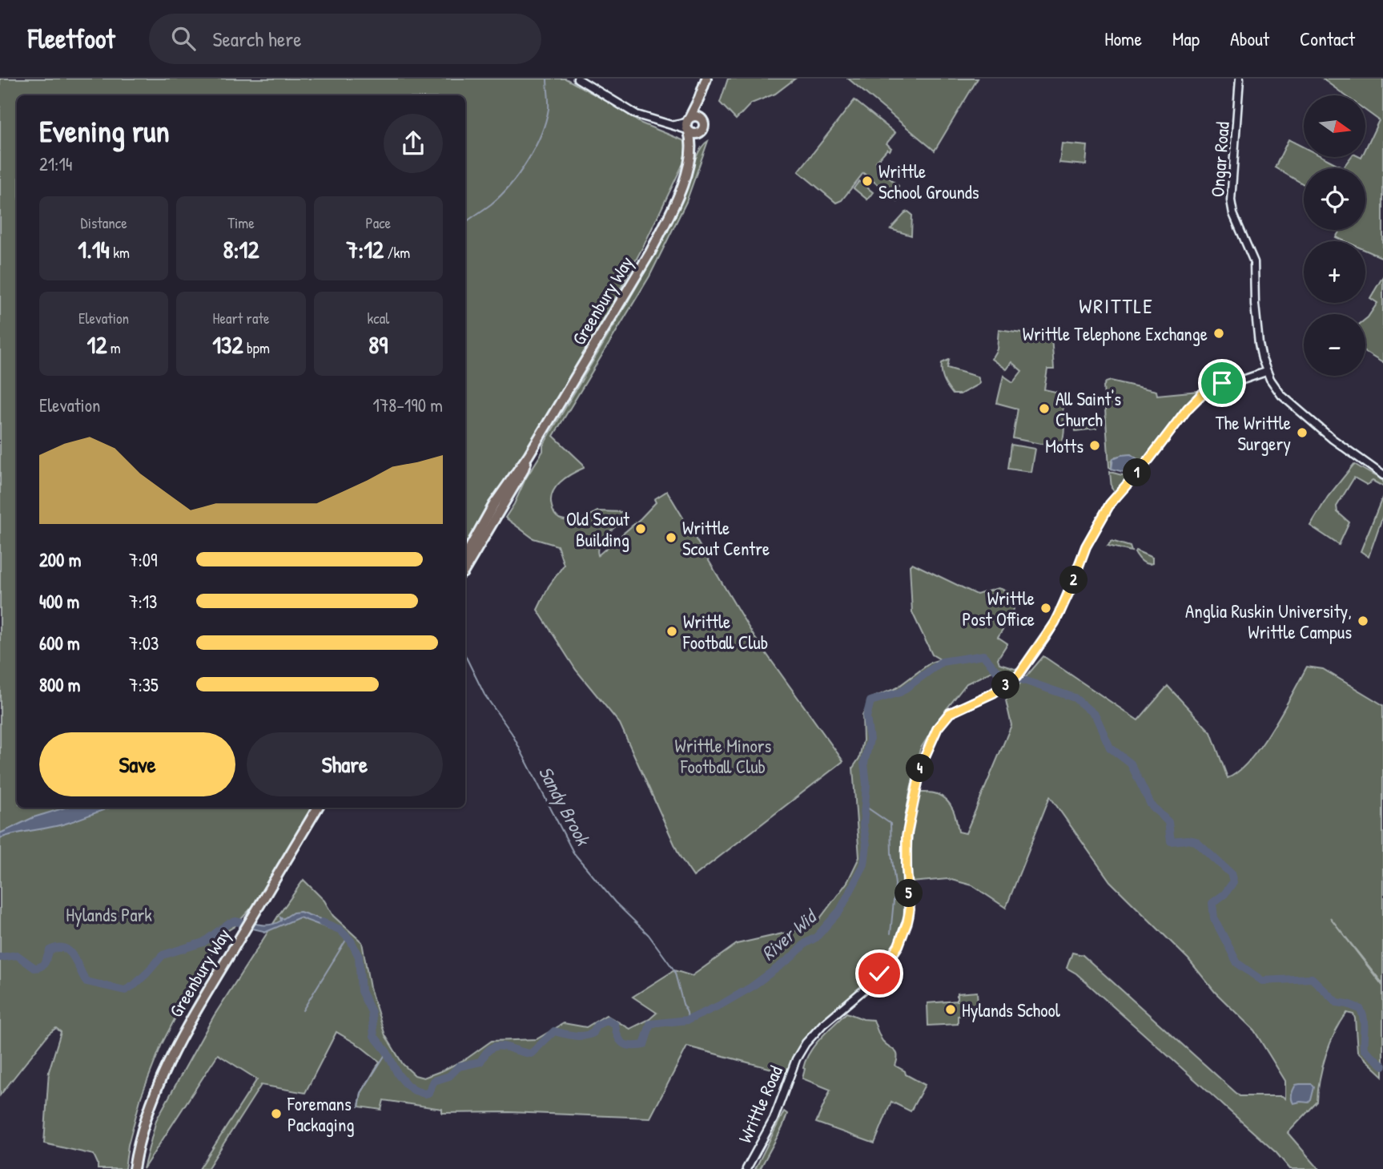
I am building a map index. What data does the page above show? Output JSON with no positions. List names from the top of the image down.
{
  "streets": {
    "highway": ["Greenbury Way"],
    "street": ["Ongar Road", "Writtle Road"]
  },
  "crossings": [
    ["Ongar Road", "Writtle Road"]
  ],
  "districts": ["WRITTLE"],
  "water": ["Sandy Brook", "River Wid"],
  "parks": ["Writtle Minors Football Club", "Hylands Park"],
  "places": [
    "Writtle School Grounds",
    "Writtle Telephone Exchange",
    "All Saint's Church",
    "The Writtle Surgery",
    "Motts",
    "Old Scout Building",
    "Writtle Scout Centre",
    "Writtle Post Office",
    "Anglia Ruskin University, Writtle Campus",
    "Writtle Football Club",
    "Hylands School",
    "Foremans Packaging"
  ],
  "north": "right",
  "page": {
    "header": "Fleetfoot",
    "search": "Search here",
    "nav": [
      "Home",
      "Map",
      "About",
      "Contact"
    ],
    "map_buttons": ["+", "−"],
    "heading": ["Evening run", "21:14"],
    "stats": [
      ["Distance", "1.14 km"],
      ["Time", "8:12"],
      ["Pace", "7:12 /km"],
      ["Elevation", "12 m"],
      ["Heart rate", "132 bpm"],
      ["kcal", "89"]
    ],
    "chart": ["Elevation", "178–190 m"],
    "pins": [
      "1",
      "2",
      "3",
      "4",
      "5"
    ],
    "list": [
      {
        "name": "200 m",
        "note": "7:09"
      },
      {
        "name": "400 m",
        "note": "7:13"
      },
      {
        "name": "600 m",
        "note": "7:03"
      },
      {
        "name": "800 m",
        "note": "7:35"
      }
    ],
    "buttons": ["Save", "Share"]
  }
}
